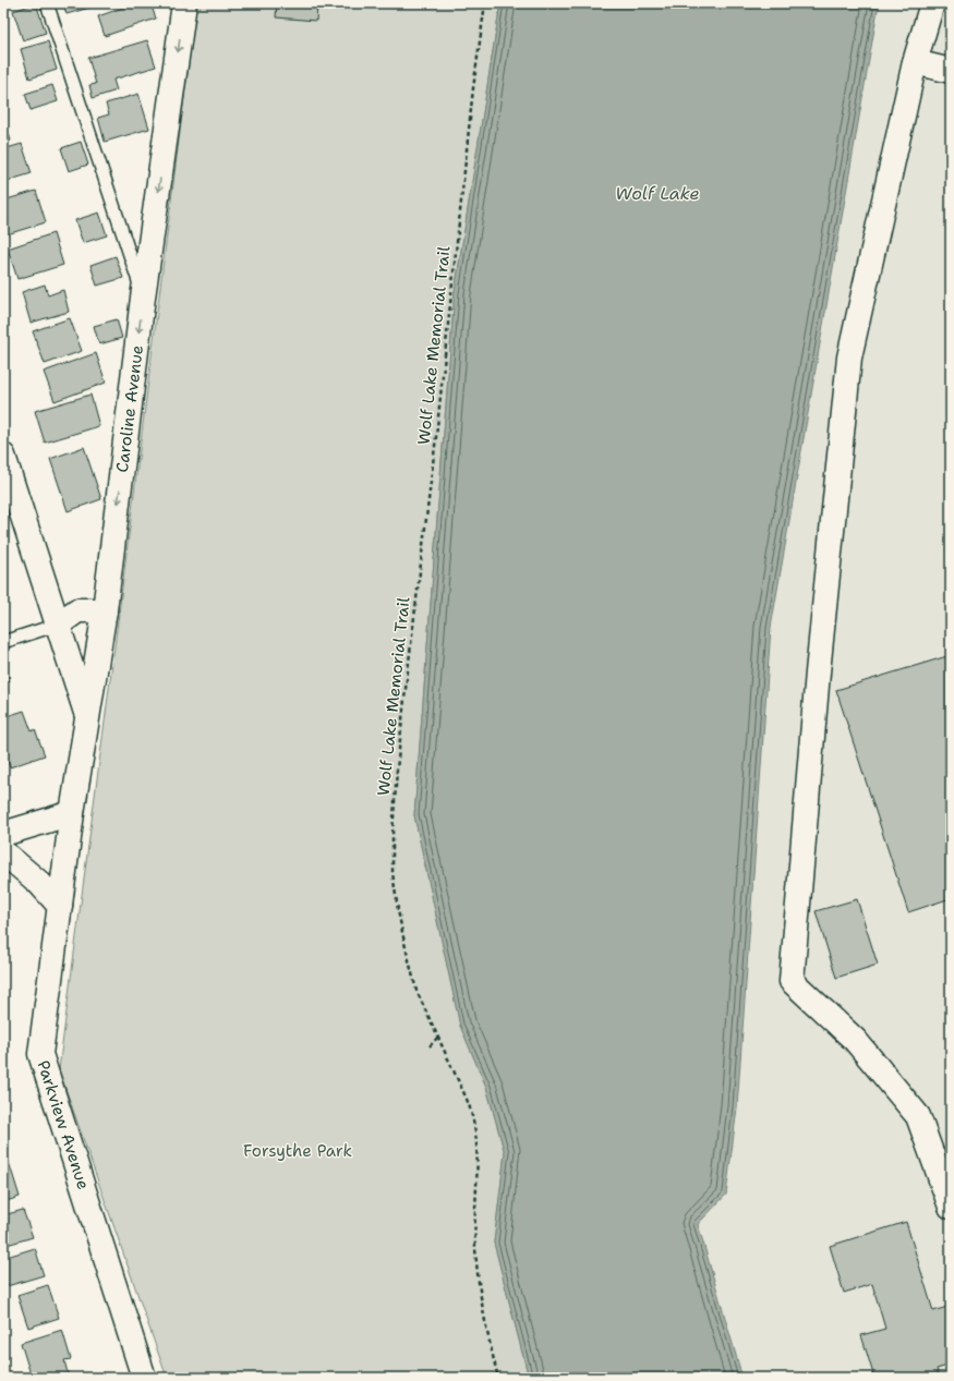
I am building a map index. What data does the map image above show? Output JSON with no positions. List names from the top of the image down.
{
  "streets": {
    "street": ["Caroline Avenue", "Parkview Avenue"],
    "path": ["Wolf Lake Memorial Trail"]
  },
  "crossings": [
    ["Caroline Avenue", "Parkview Avenue"]
  ],
  "one_way": ["Caroline Avenue"],
  "water": ["Wolf Lake"],
  "parks": ["Forsythe Park"]
}
